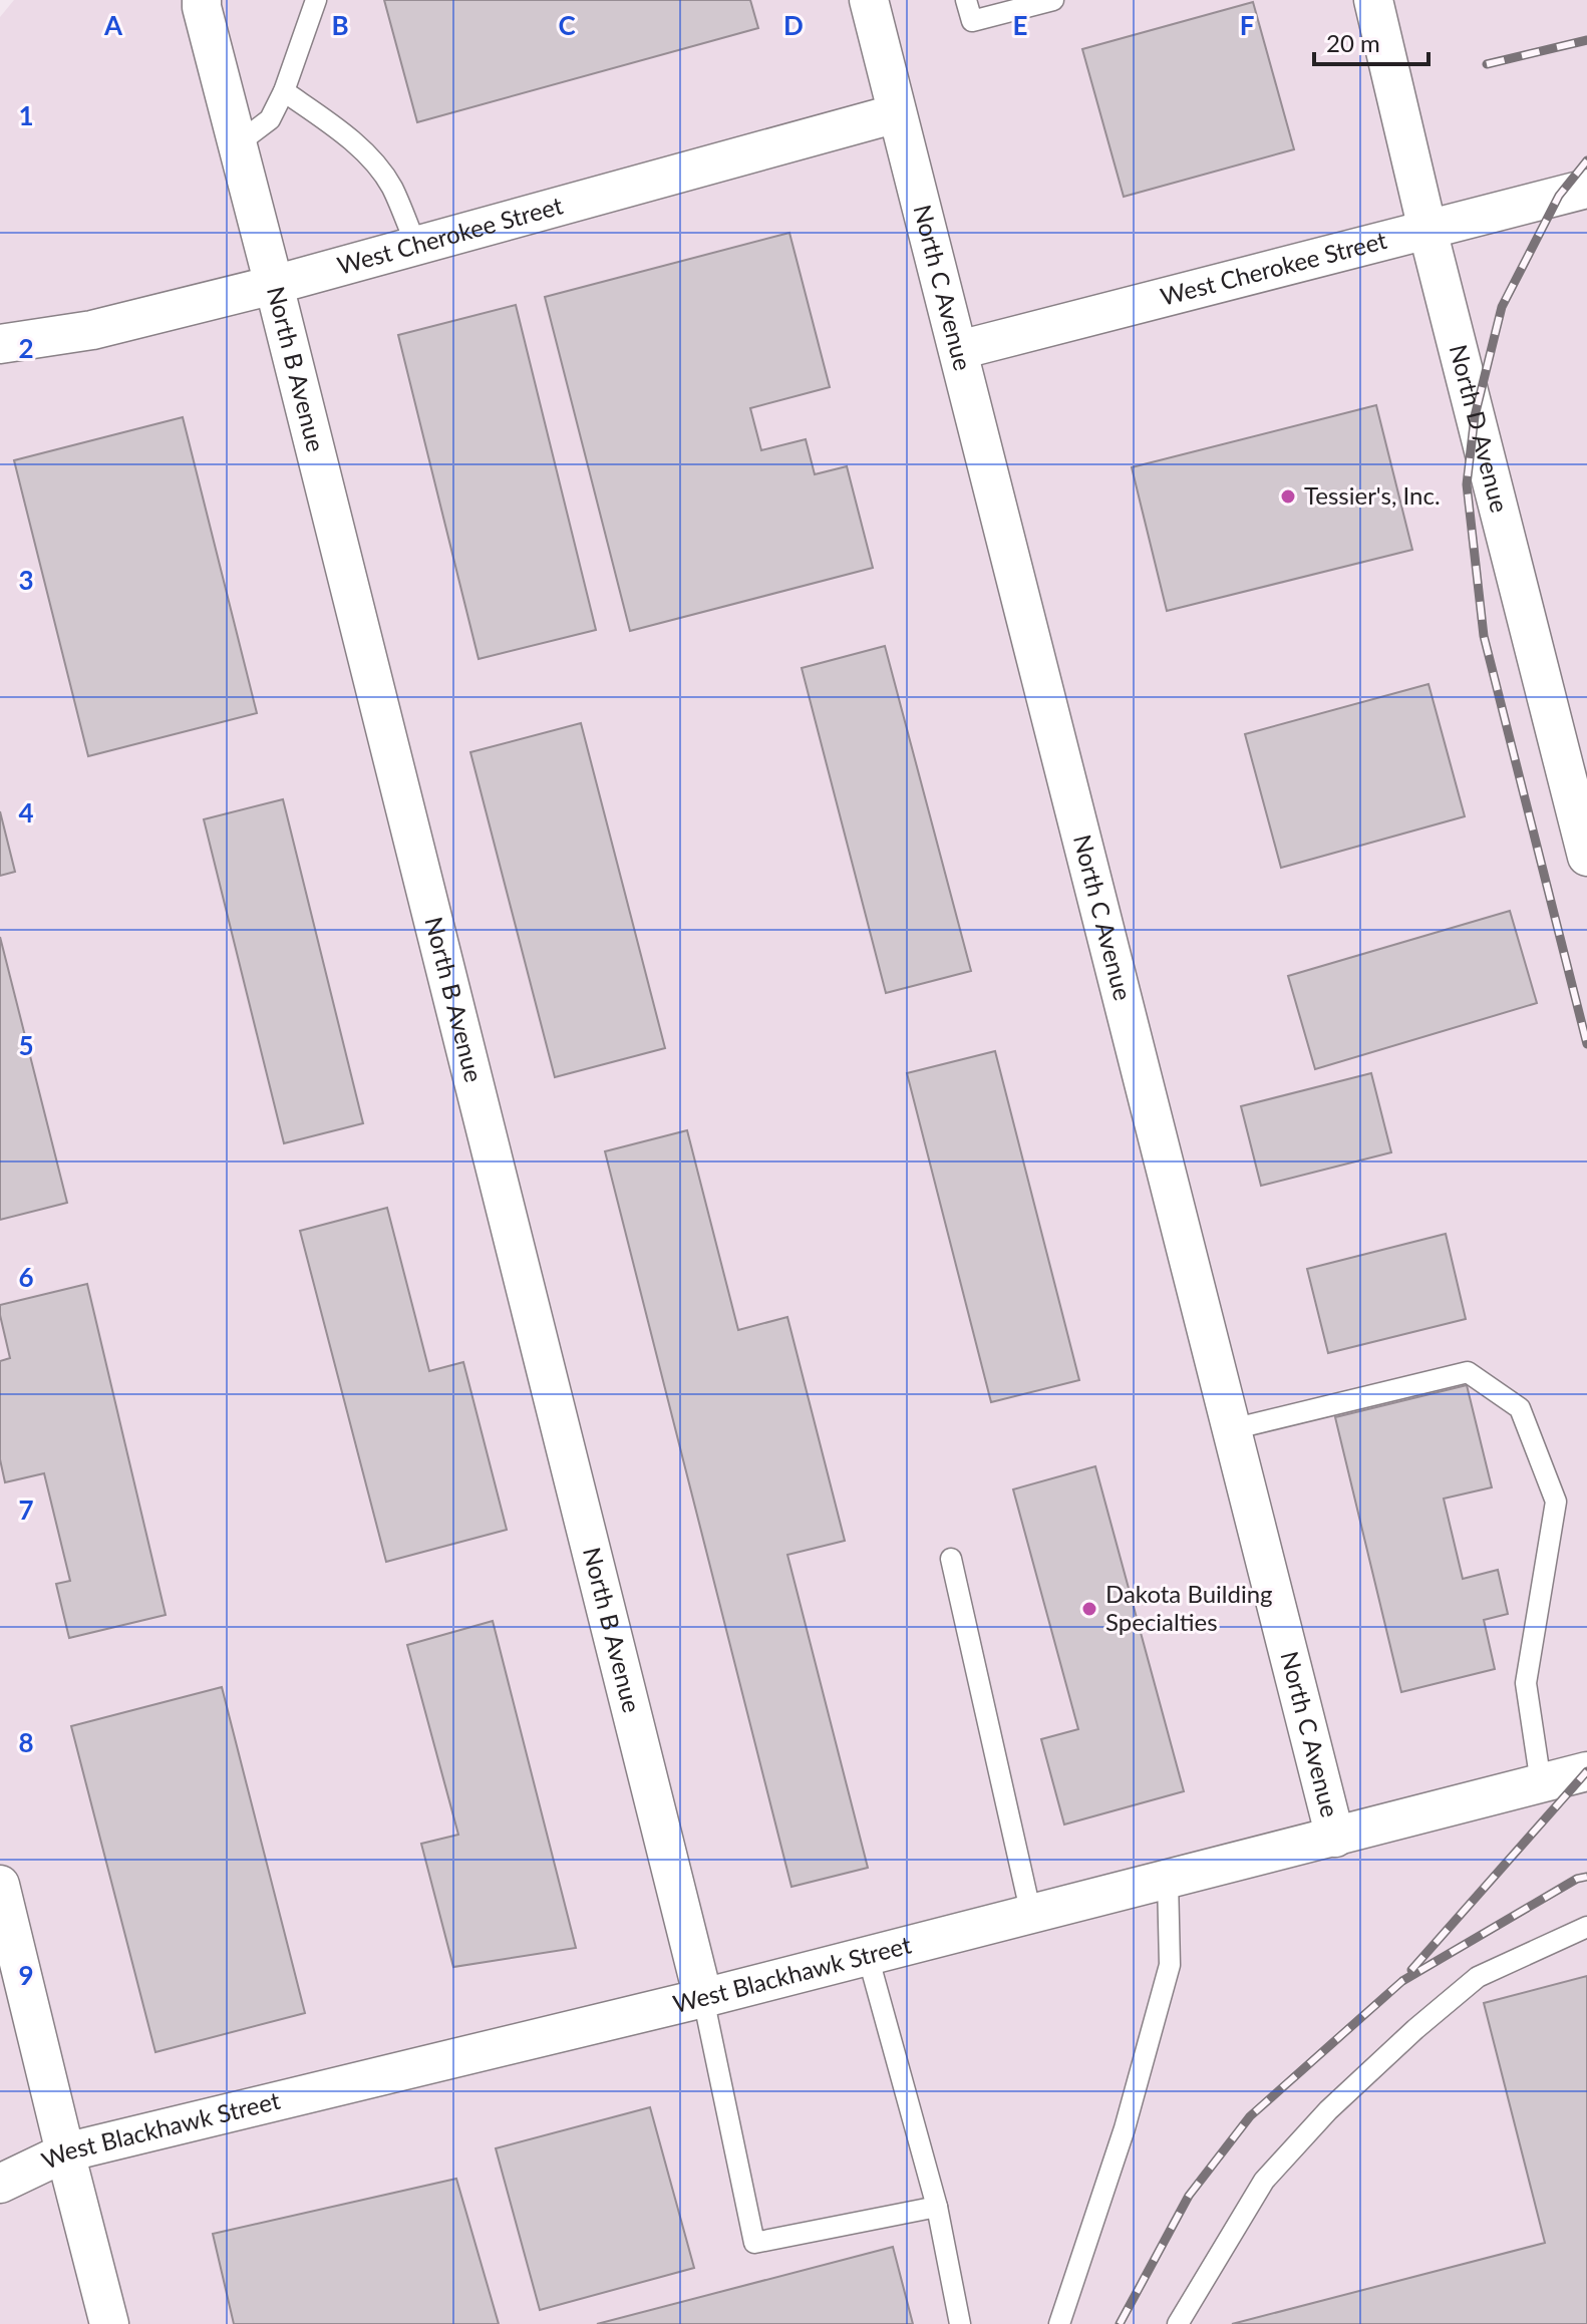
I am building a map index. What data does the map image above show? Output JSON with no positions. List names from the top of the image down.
{
  "streets": {
    "street": [
      "West Cherokee Street",
      "North C Avenue",
      "North B Avenue",
      "North D Avenue",
      "West Blackhawk Street"
    ]
  },
  "crossings": [
    ["West Cherokee Street", "North C Avenue"],
    ["West Cherokee Street", "North B Avenue"],
    ["West Cherokee Street", "North D Avenue"],
    ["North C Avenue", "West Blackhawk Street"],
    ["North B Avenue", "West Blackhawk Street"]
  ],
  "places": ["Tessier's, Inc.", "Dakota Building Specialties"],
  "scale_bar": "20 m",
  "grid": {
    "columns": [
      "A",
      "B",
      "C",
      "D",
      "E",
      "F"
    ],
    "rows": [
      "1",
      "2",
      "3",
      "4",
      "5",
      "6",
      "7",
      "8",
      "9"
    ]
  }
}
